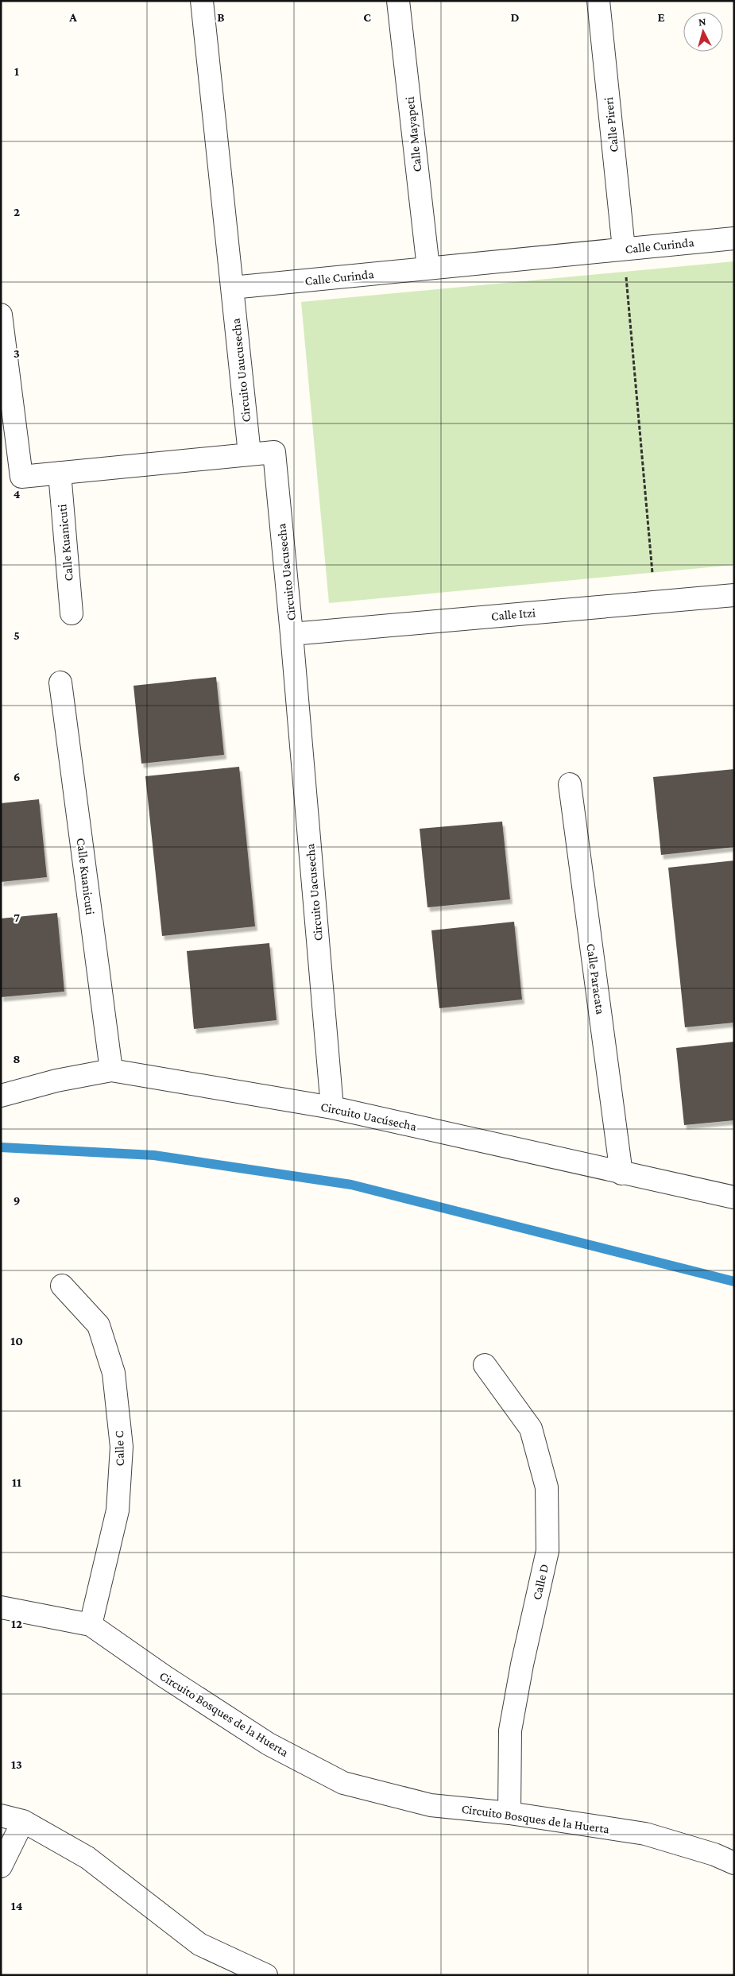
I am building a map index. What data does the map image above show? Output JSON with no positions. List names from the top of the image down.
{
  "streets": {
    "street": [
      "Calle Pireri",
      "Calle Mayapeti",
      "Calle Curinda",
      "Circuito Uaucusecha",
      "Calle Kuanicuti",
      "Circuito Uacusecha",
      "Calle Itzi",
      "Calle Paracata",
      "Circuito Uacúsecha",
      "Calle C",
      "Calle D",
      "Circuito Bosques de la Huerta"
    ]
  },
  "crossings": [
    ["Calle Pireri", "Calle Curinda"],
    ["Calle Mayapeti", "Calle Curinda"],
    ["Calle Curinda", "Circuito Uaucusecha"],
    ["Circuito Uaucusecha", "Circuito Uacusecha"],
    ["Calle Kuanicuti", "Circuito Uacusecha"],
    ["Calle Kuanicuti", "Circuito Uacúsecha"],
    ["Circuito Uacusecha", "Calle Itzi"],
    ["Circuito Uacusecha", "Circuito Uacúsecha"],
    ["Calle Paracata", "Circuito Uacúsecha"],
    ["Calle C", "Circuito Bosques de la Huerta"],
    ["Calle D", "Circuito Bosques de la Huerta"]
  ],
  "north": "top",
  "grid": {
    "columns": [
      "A",
      "B",
      "C",
      "D",
      "E"
    ],
    "rows": [
      "1",
      "2",
      "3",
      "4",
      "5",
      "6",
      "7",
      "8",
      "9",
      "10",
      "11",
      "12",
      "13",
      "14"
    ]
  }
}
